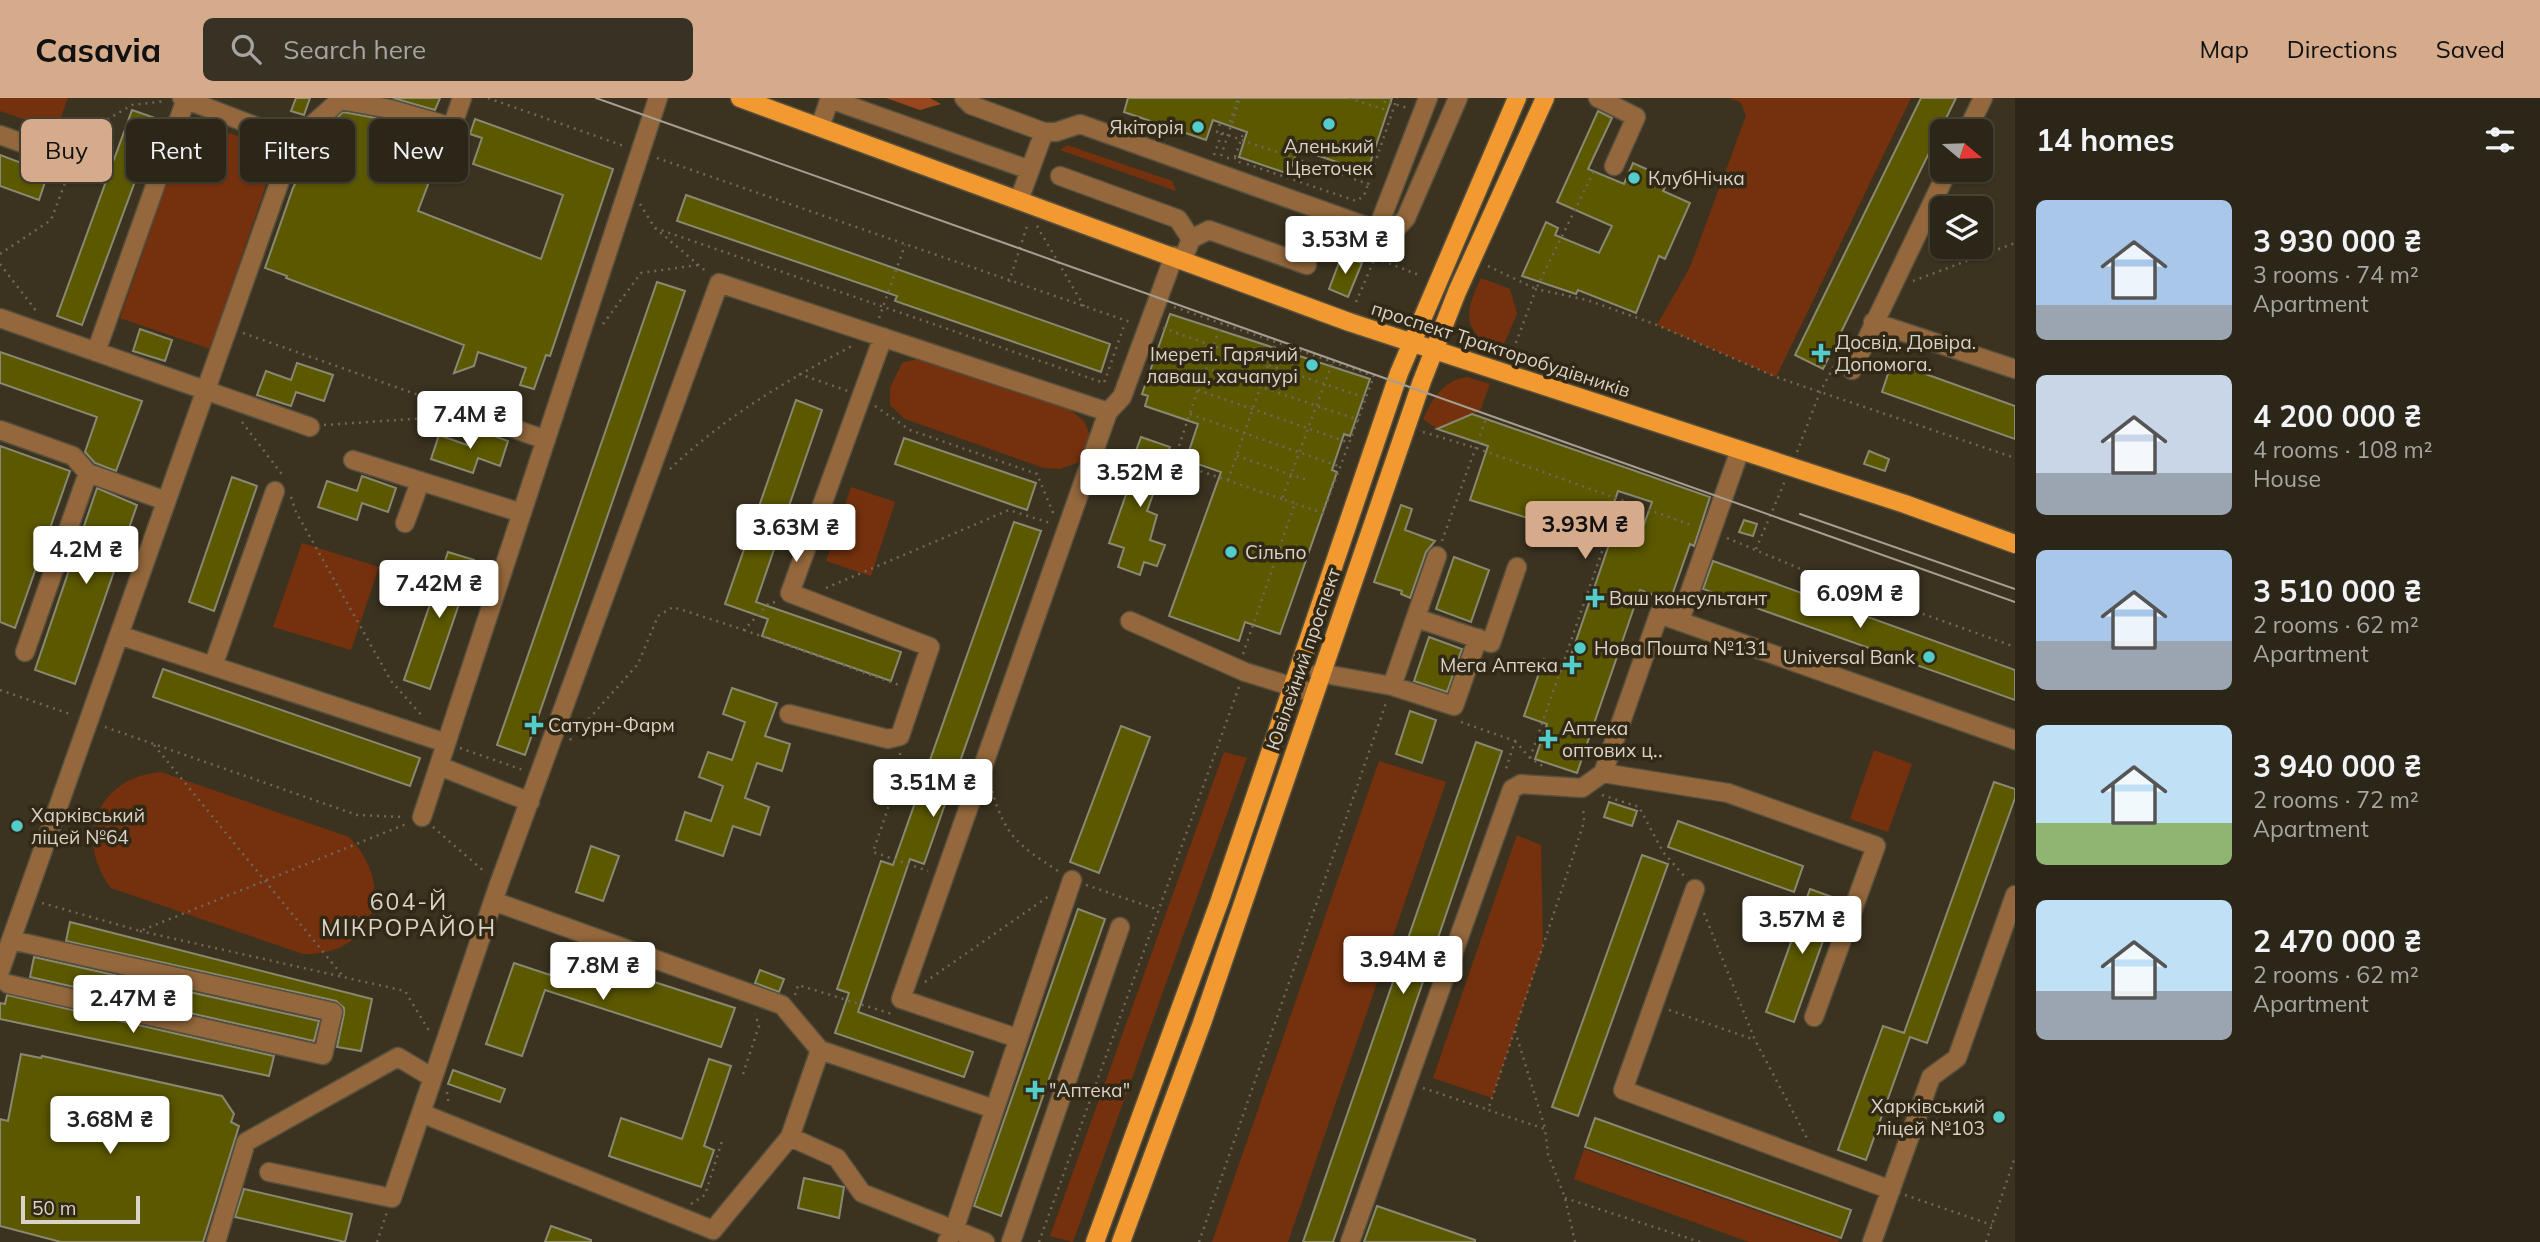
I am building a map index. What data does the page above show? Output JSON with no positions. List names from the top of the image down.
{
  "streets": {
    "main road": ["проспект Тракторобудівників", "Ювілейний проспект"]
  },
  "crossings": [
    ["проспект Тракторобудівників", "Ювілейний проспект"]
  ],
  "districts": ["604-Й МІКРОРАЙОН"],
  "places": {
    "other": [
      "Аленький Цветочек",
      "Якіторія",
      "КлубНічка",
      "Імереті. Гарячий лаваш, хачапурі",
      "Сільпо",
      "Нова Пошта №131",
      "Universal Bank",
      "Харківський ліцей №64",
      "Харківський ліцей №103"
    ],
    "health": [
      "Досвід. Довіра. Допомога.",
      "Ваш консультант",
      "Мега Аптека",
      "Сатурн-Фарм",
      "Аптека оптових ц‥",
      "\"Аптека\""
    ]
  },
  "scale_bar": "50 m",
  "north": "right",
  "page": {
    "header": "Casavia",
    "search": "Search here",
    "nav": ["Map", "Directions", "Saved"],
    "heading": "14 homes",
    "chip": [
      "Buy",
      "Rent",
      "Filters",
      "New"
    ],
    "list": [
      {
        "name": "3 930 000 ₴",
        "note": "3 rooms · 74 m² · Apartment"
      },
      {
        "name": "4 200 000 ₴",
        "note": "4 rooms · 108 m² · House"
      },
      {
        "name": "3 510 000 ₴",
        "note": "2 rooms · 62 m² · Apartment"
      },
      {
        "name": "3 940 000 ₴",
        "note": "2 rooms · 72 m² · Apartment"
      },
      {
        "name": "2 470 000 ₴",
        "note": "2 rooms · 62 m² · Apartment"
      }
    ],
    "price": [
      "3.53M ₴",
      "7.4M ₴",
      "3.52M ₴",
      "3.93M ₴",
      "3.63M ₴",
      "4.2M ₴",
      "7.42M ₴",
      "6.09M ₴",
      "3.51M ₴",
      "3.57M ₴",
      "3.94M ₴",
      "7.8M ₴",
      "2.47M ₴",
      "3.68M ₴"
    ],
    "scale": "50 m"
  }
}
